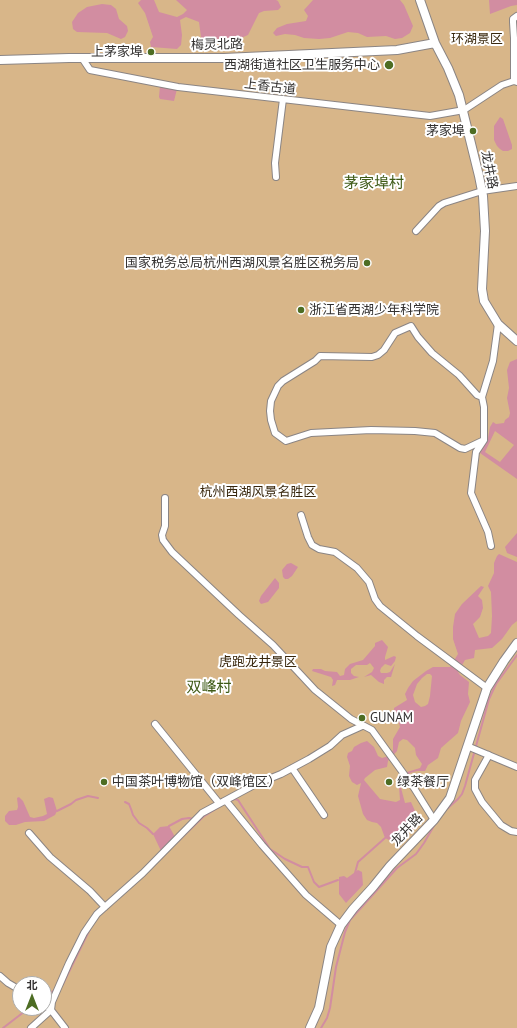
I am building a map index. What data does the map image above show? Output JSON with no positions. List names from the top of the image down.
{
  "streets": {
    "street": ["梅灵北路", "上香古道", "龙井路"]
  },
  "crossings": [
    ["梅灵北路", "上香古道"],
    ["梅灵北路", "龙井路"],
    ["上香古道", "龙井路"]
  ],
  "districts": ["茅家埠村", "双峰村"],
  "parks": ["环湖景区", "杭州西湖风景名胜区", "虎跑龙井景区"],
  "places": [
    "上茅家埠",
    "西湖街道社区卫生服务中心",
    "茅家埠",
    "国家税务总局杭州西湖风景名胜区税务局",
    "浙江省西湖少年科学院",
    "GUNAM",
    "中国茶叶博物馆（双峰馆区）",
    "绿茶餐厅"
  ],
  "north": "top"
}
